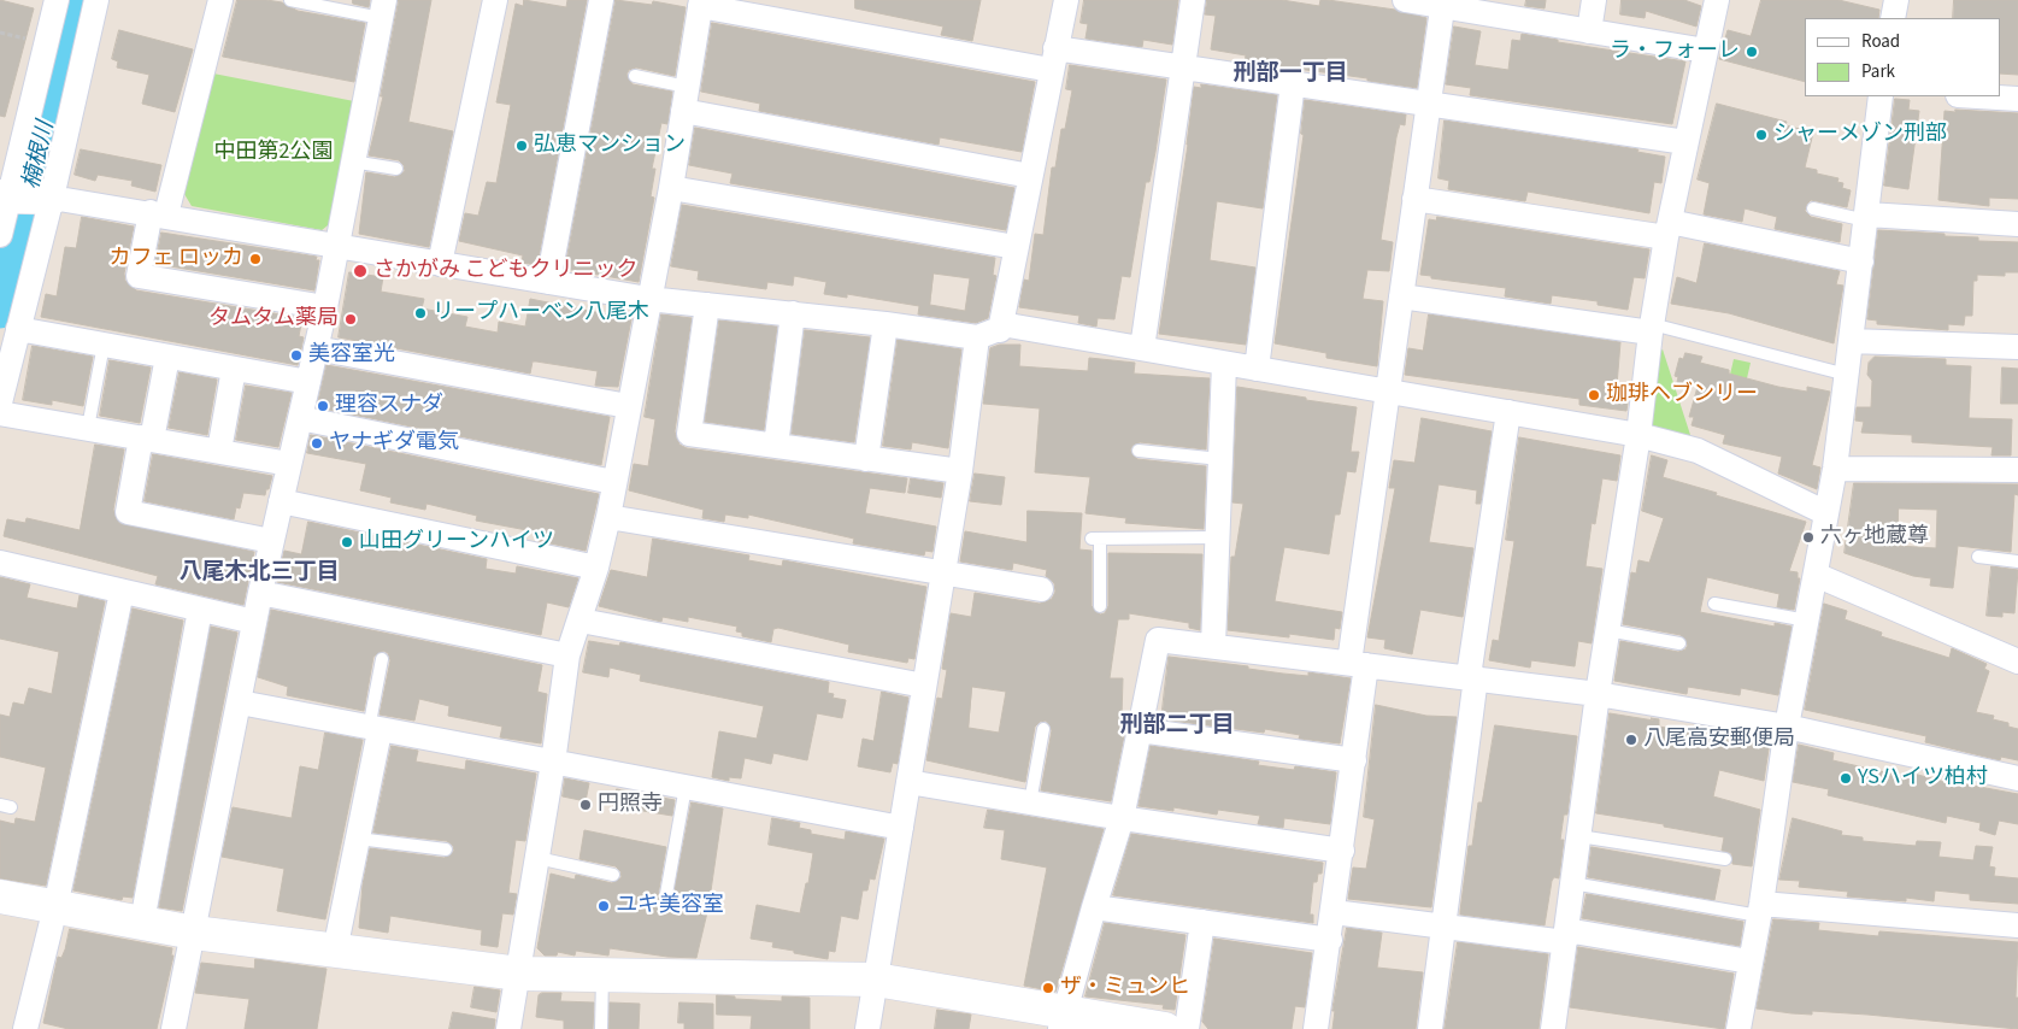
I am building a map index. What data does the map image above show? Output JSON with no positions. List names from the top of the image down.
{
  "districts": ["刑部一丁目", "八尾木北三丁目", "刑部二丁目"],
  "water": ["楠根川"],
  "parks": ["中田第2公園"],
  "places": [
    "ラ・フォーレ",
    "シャーメゾン刑部",
    "弘恵マンション",
    "カフェ ロッカ",
    "さかがみ こどもクリニック",
    "リープハーベン八尾木",
    "タムタム薬局",
    "美容室光",
    "珈琲ヘブンリー",
    "理容スナダ",
    "ヤナギダ電気",
    "六ヶ地蔵尊",
    "山田グリーンハイツ",
    "八尾高安郵便局",
    "YSハイツ柏村",
    "円照寺",
    "ユキ美容室",
    "ザ・ミュンヒ"
  ],
  "legend": ["Road", "Park"]
}
